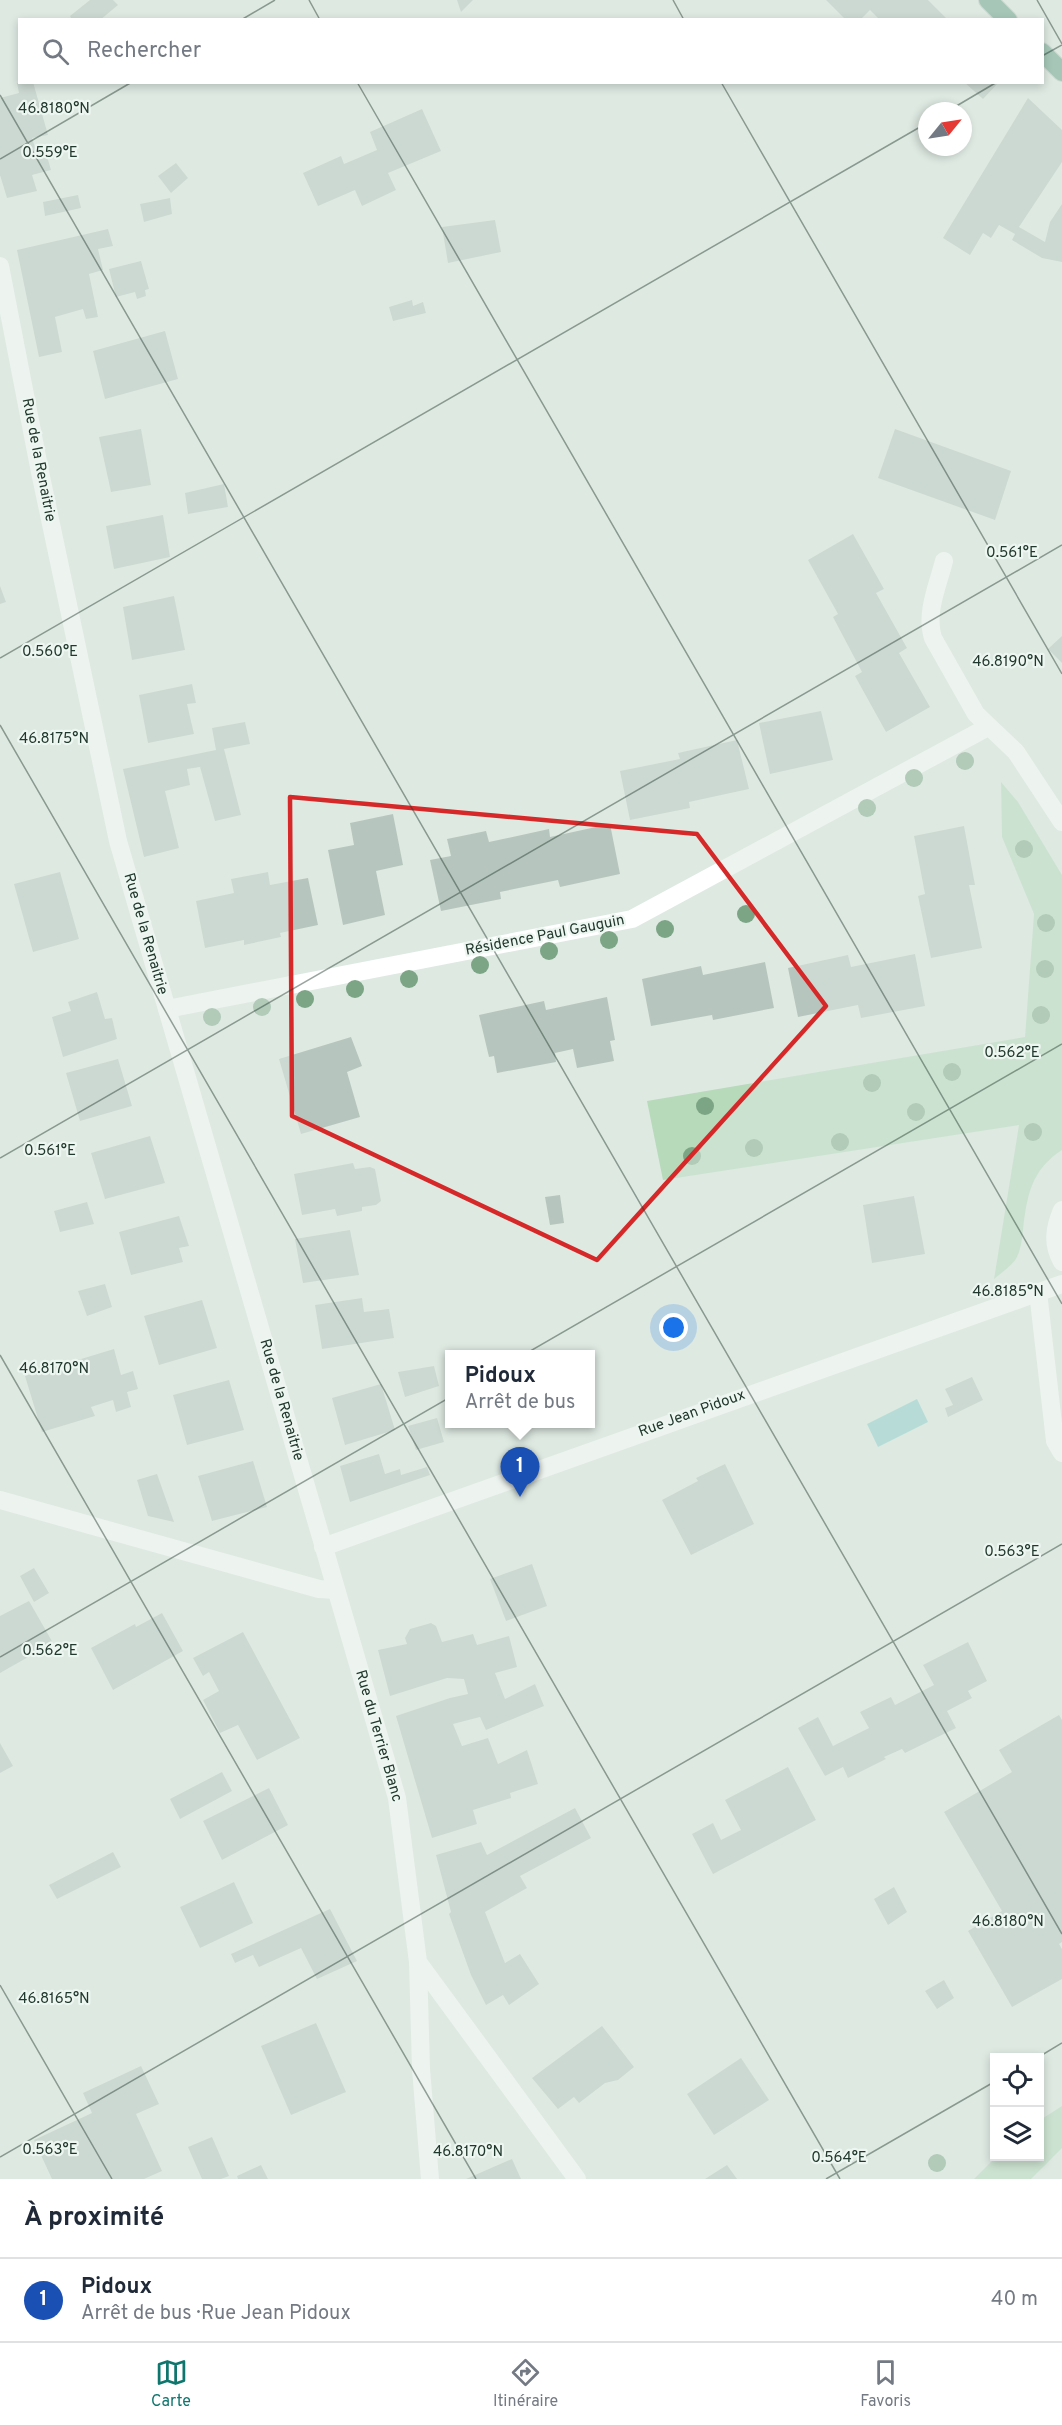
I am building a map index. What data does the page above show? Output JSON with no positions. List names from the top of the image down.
{
  "streets": {
    "street": [
      "Rue de la Renaitrie",
      "Résidence Paul Gauguin",
      "Rue Jean Pidoux",
      "Rue du Terrier Blanc"
    ]
  },
  "crossings": [
    ["Rue de la Renaitrie", "Résidence Paul Gauguin"],
    ["Rue de la Renaitrie", "Rue Jean Pidoux"],
    ["Rue de la Renaitrie", "Rue du Terrier Blanc"]
  ],
  "north": "top right",
  "page": {
    "search": "Rechercher",
    "popup": ["Pidoux", "Arrêt de bus"],
    "pins": "1",
    "heading": "À proximité",
    "list": [
      {
        "mark": "1",
        "name": "Pidoux",
        "note": "Arrêt de bus · Rue Jean Pidoux",
        "value": "40 m"
      }
    ],
    "nav": ["Carte", "Itinéraire", "Favoris"]
  },
  "coordinates": [
    "46.8180°N",
    "0.559°E",
    "0.561°E",
    "0.560°E",
    "46.8190°N",
    "46.8175°N",
    "0.562°E",
    "46.8185°N",
    "46.8170°N",
    "0.563°E",
    "46.8165°N",
    "0.564°E"
  ]
}
